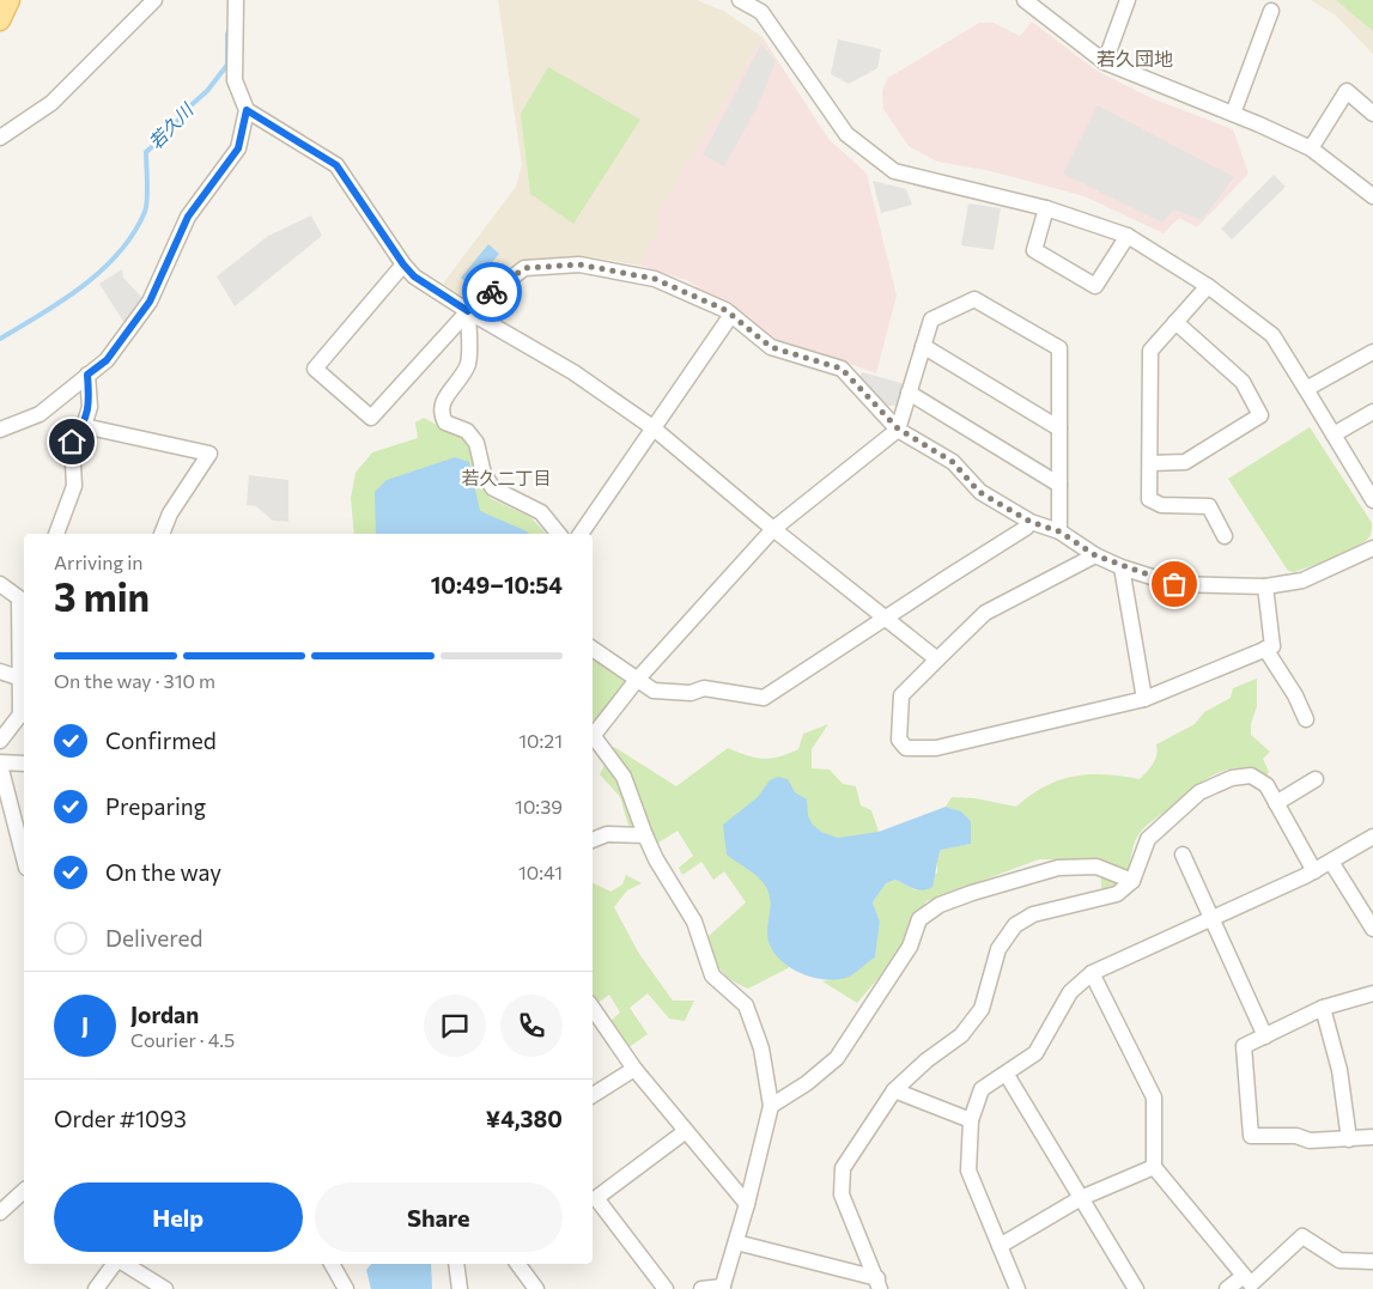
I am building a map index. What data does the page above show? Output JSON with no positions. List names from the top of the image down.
{
  "districts": ["若久団地", "若久二丁目"],
  "water": ["若久川"],
  "page": {
    "heading": ["3 min", "Arriving in", "10:49–10:54"],
    "panel": [
      "Jordan",
      "Courier · 4.5",
      "Order #1093",
      "¥4,380"
    ],
    "bar": "On the way · 310 m",
    "list": [
      ["Confirmed", "10:21"],
      ["Preparing", "10:39"],
      ["On the way", "10:41"],
      "Delivered"
    ],
    "round": "J",
    "buttons": ["Help", "Share"]
  }
}
